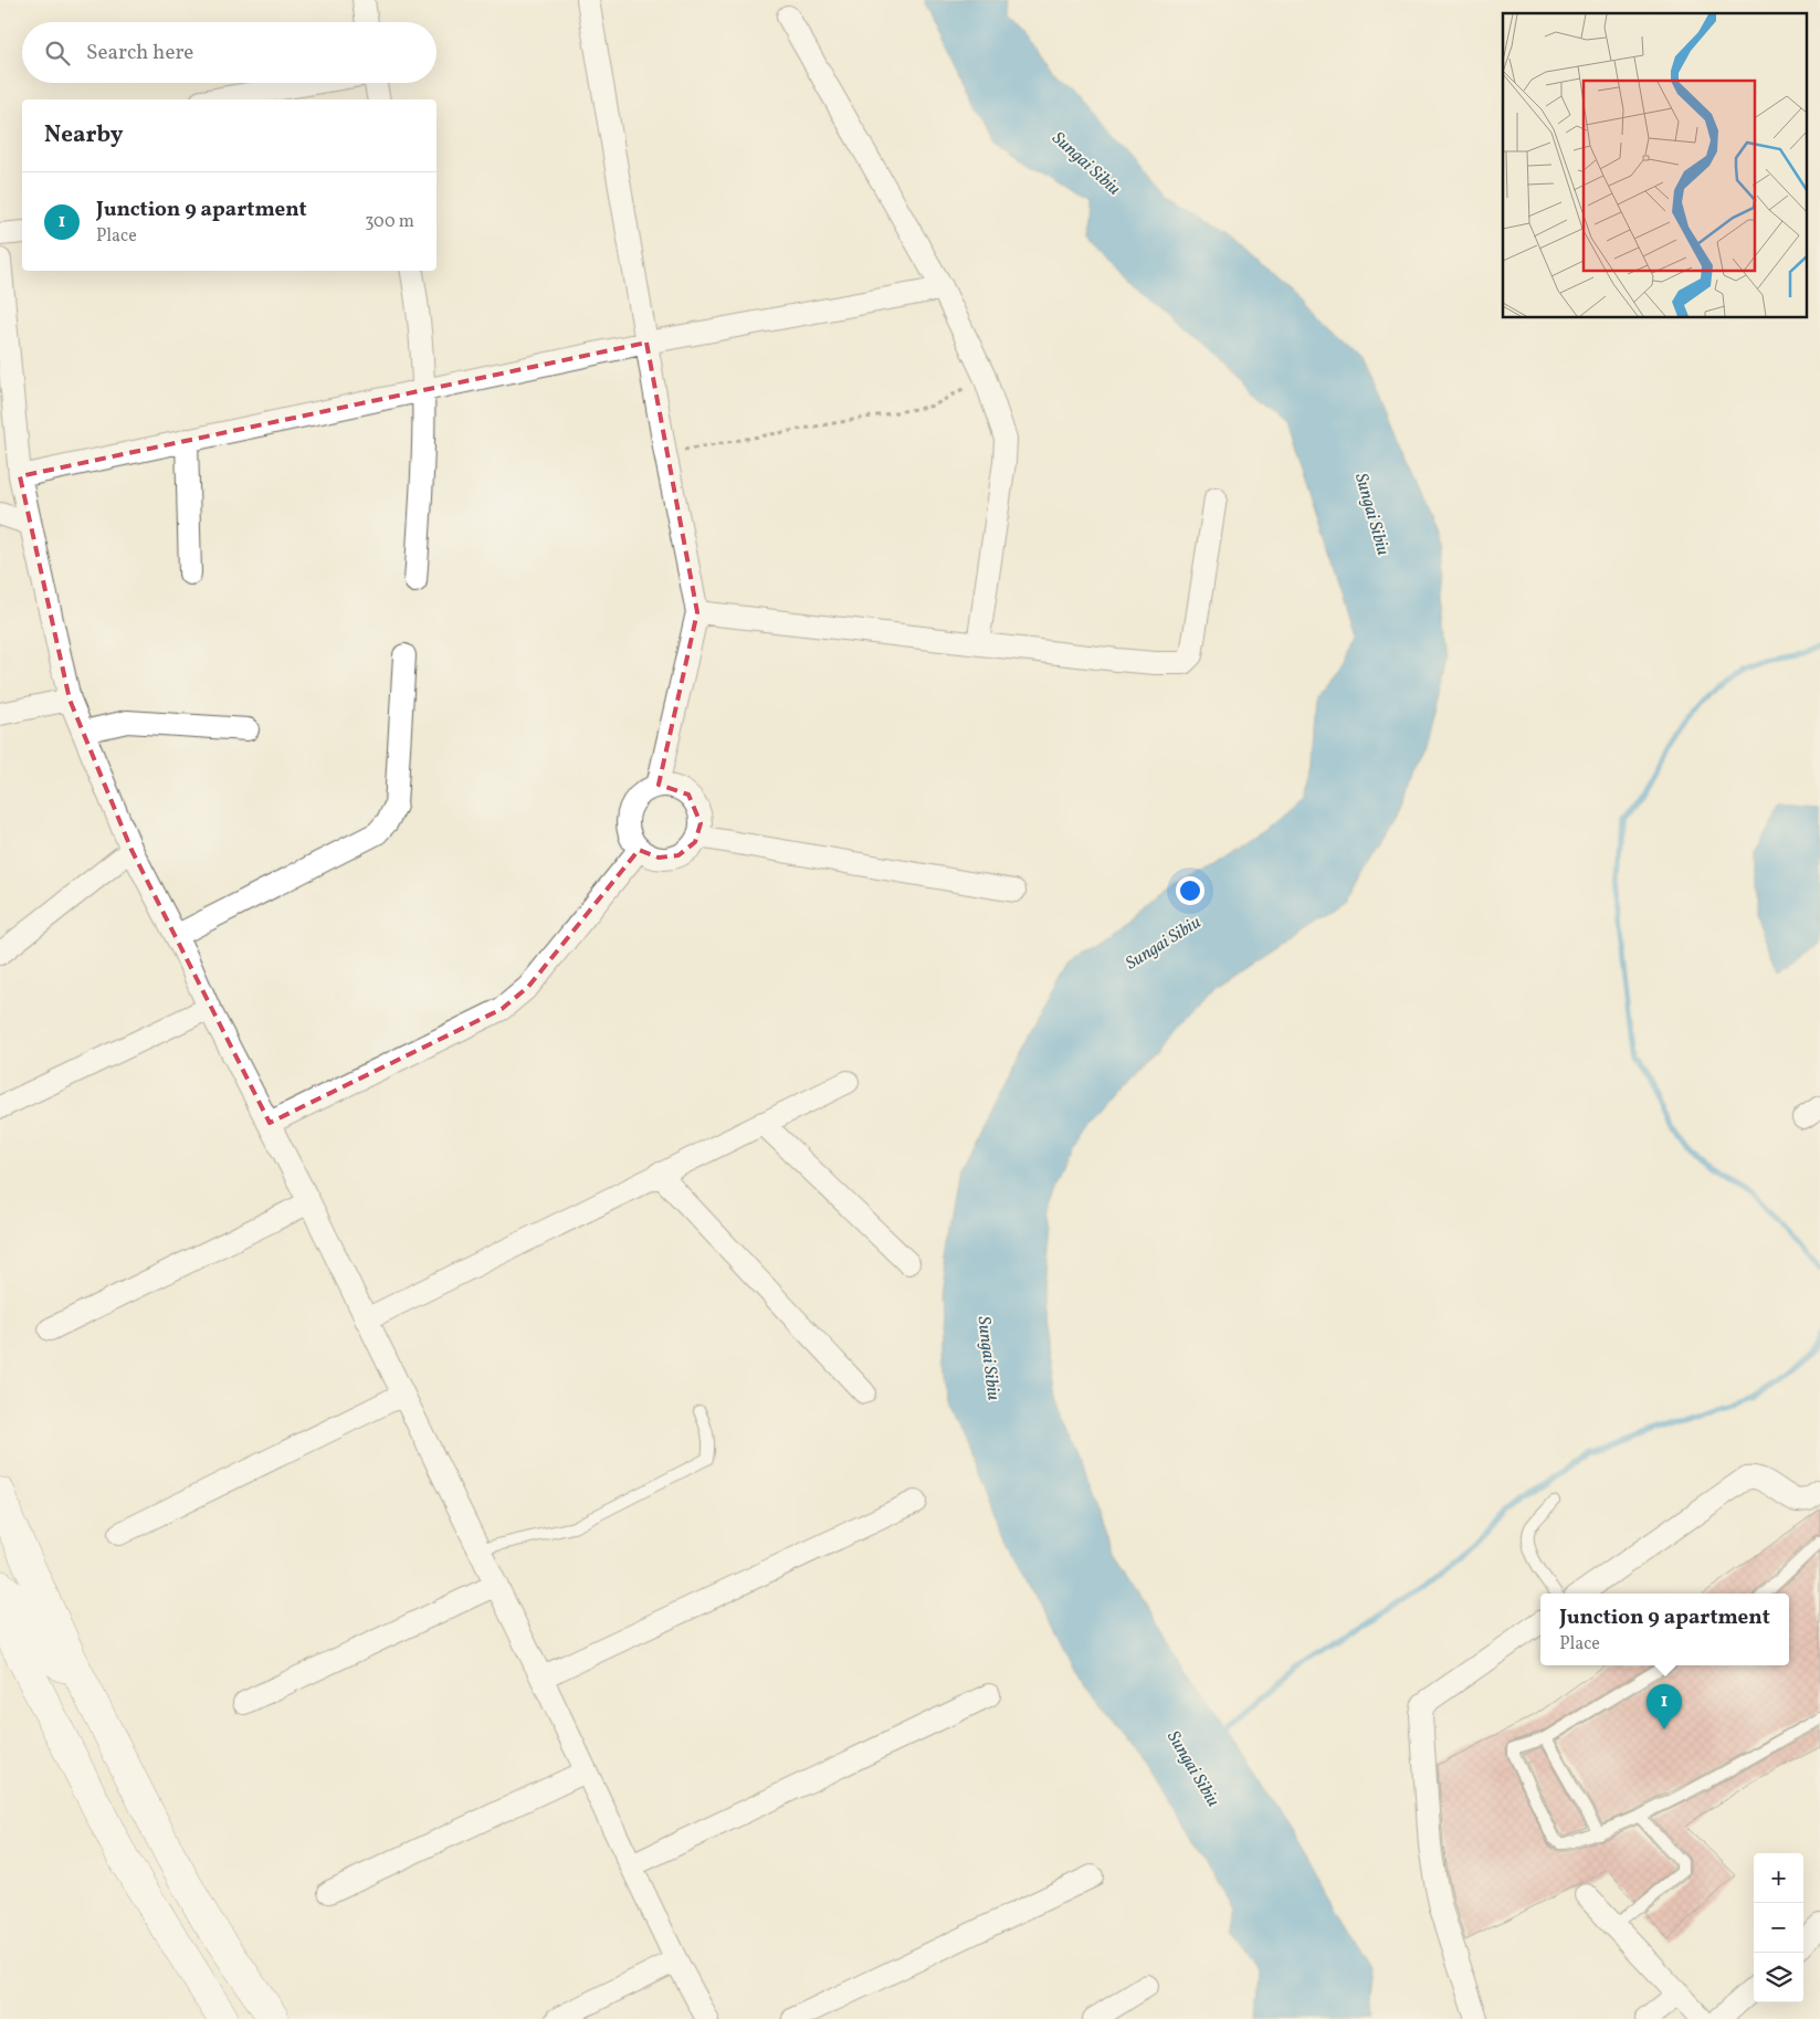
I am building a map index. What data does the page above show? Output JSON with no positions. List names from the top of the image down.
{
  "water": ["Sungai Sibiu"],
  "page": {
    "search": "Search here",
    "heading": "Nearby",
    "list": [
      {
        "mark": "1",
        "name": "Junction 9 apartment",
        "note": "Place",
        "value": "300 m"
      }
    ],
    "popup": ["Junction 9 apartment", "Place"],
    "pins": "1",
    "map_buttons": ["+", "−"]
  }
}
